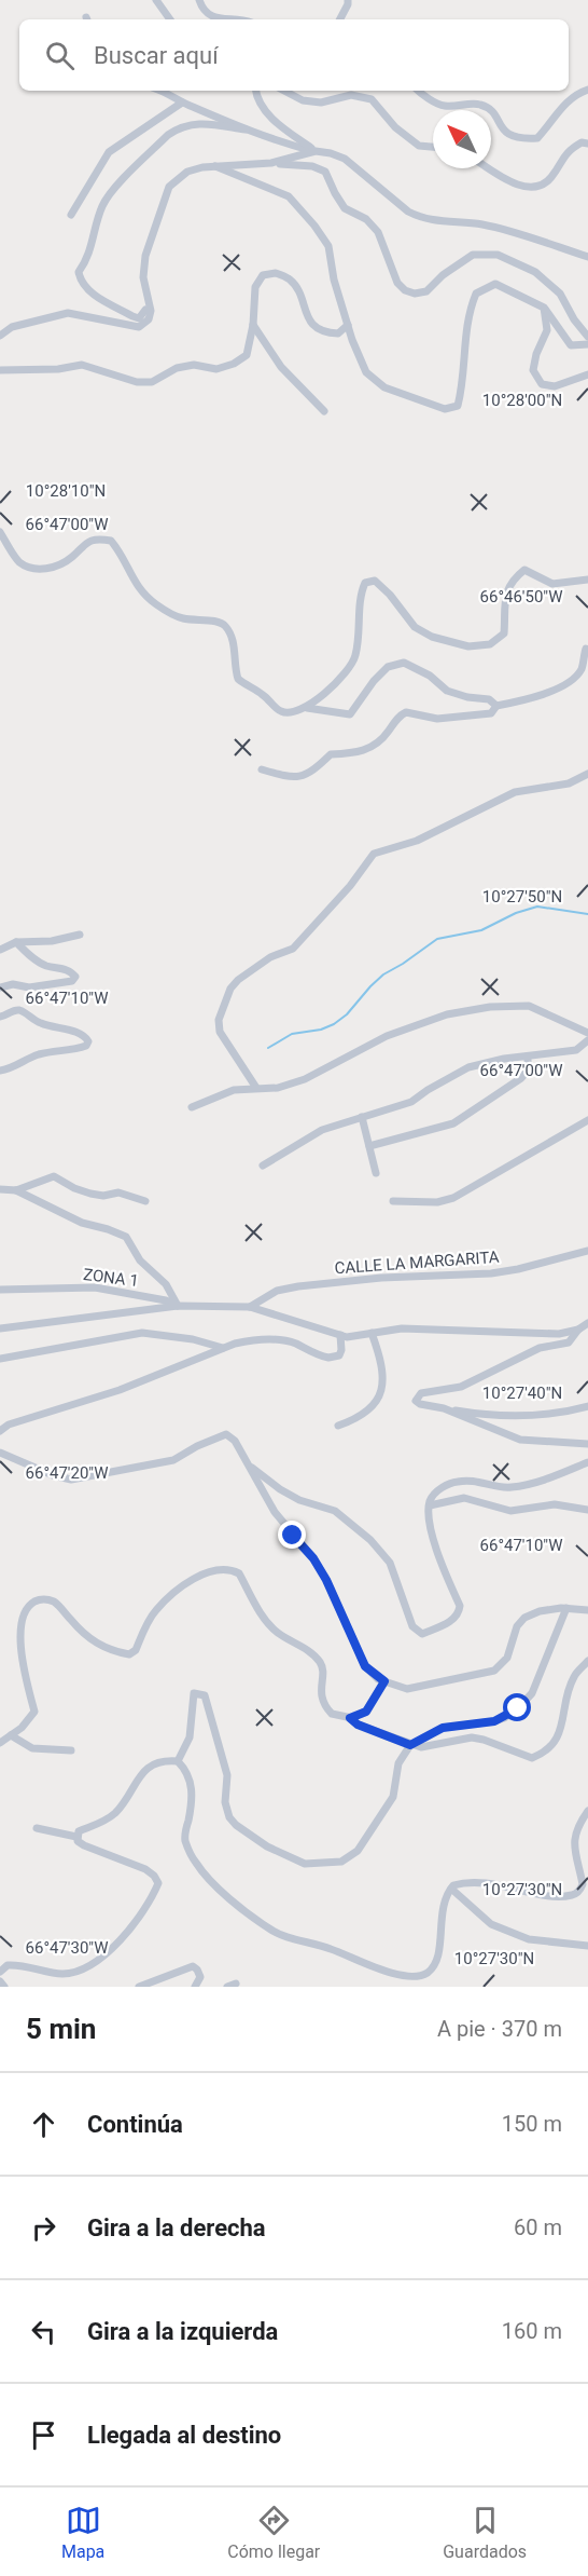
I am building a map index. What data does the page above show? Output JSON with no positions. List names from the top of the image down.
{
  "streets": {
    "street": ["CALLE LA MARGARITA", "ZONA 1"]
  },
  "north": "top left",
  "page": {
    "search": "Buscar aquí",
    "heading": ["5 min", "A pie · 370 m"],
    "list": [
      ["Continúa", "150 m"],
      ["Gira a la derecha", "60 m"],
      ["Gira a la izquierda", "160 m"],
      "Llegada al destino"
    ],
    "nav": ["Mapa", "Cómo llegar", "Guardados"]
  },
  "coordinates": [
    "10°28'00\"N",
    "10°28'10\"N",
    "66°47'00\"W",
    "66°46'50\"W",
    "10°27'50\"N",
    "66°47'10\"W",
    "10°27'40\"N",
    "66°47'20\"W",
    "10°27'30\"N",
    "66°47'30\"W"
  ]
}
